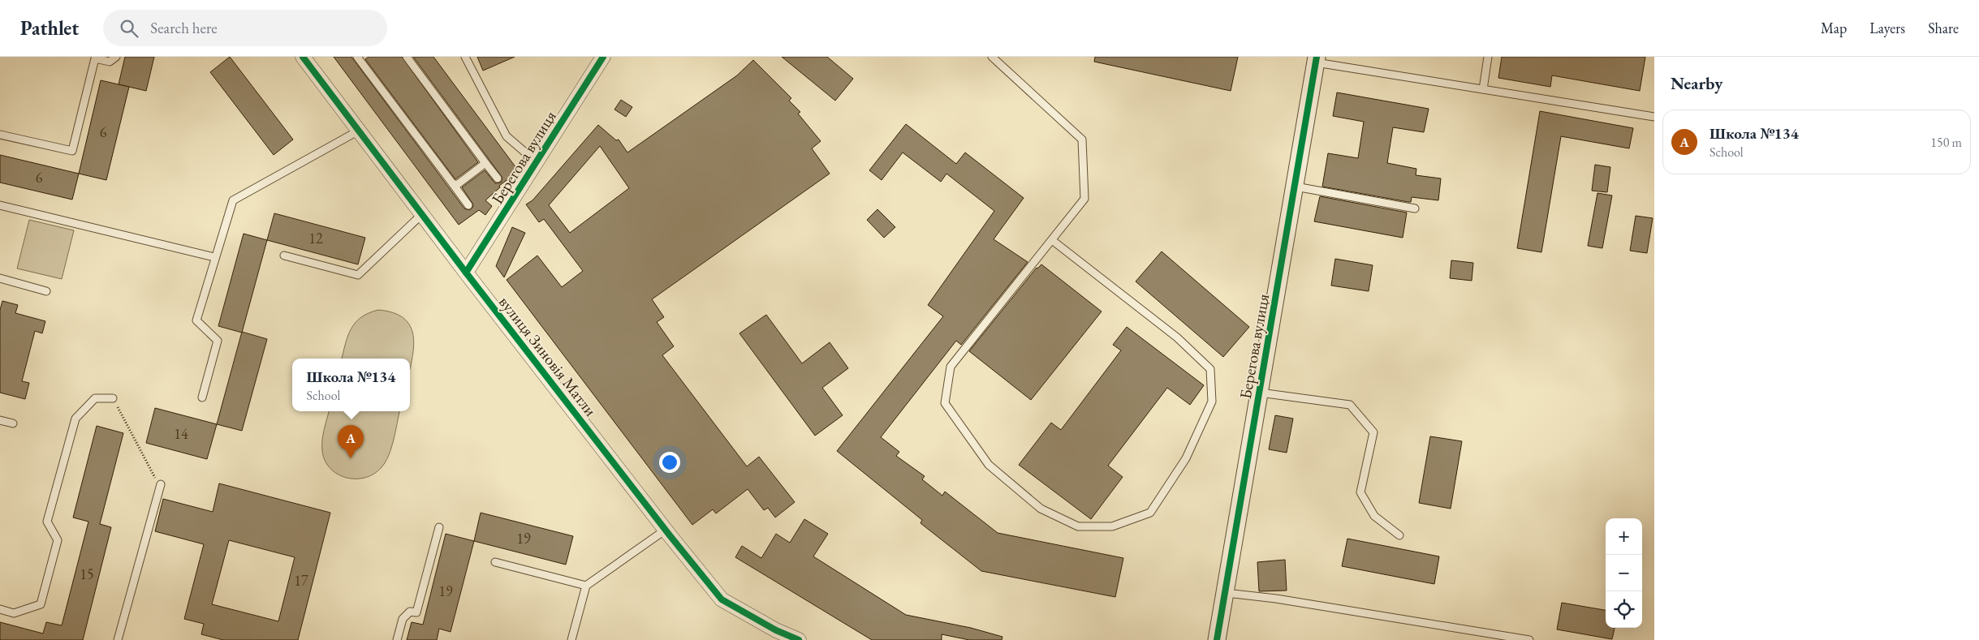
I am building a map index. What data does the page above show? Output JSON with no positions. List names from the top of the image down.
{
  "streets": {
    "street": ["Берегова вулиця", "вулиця Зиновія Матли"]
  },
  "crossings": [
    ["Берегова вулиця", "вулиця Зиновія Матли"]
  ],
  "house_numbers": [
    "6",
    "6",
    "12",
    "14",
    "19",
    "15",
    "17",
    "19"
  ],
  "page": {
    "header": "Pathlet",
    "search": "Search here",
    "nav": ["Map", "Layers", "Share"],
    "heading": "Nearby",
    "list": [
      {
        "mark": "A",
        "name": "Школа №134",
        "note": "School",
        "value": "150 m"
      }
    ],
    "popup": ["Школа №134", "School"],
    "pins": "A",
    "map_buttons": ["+", "−"]
  }
}
